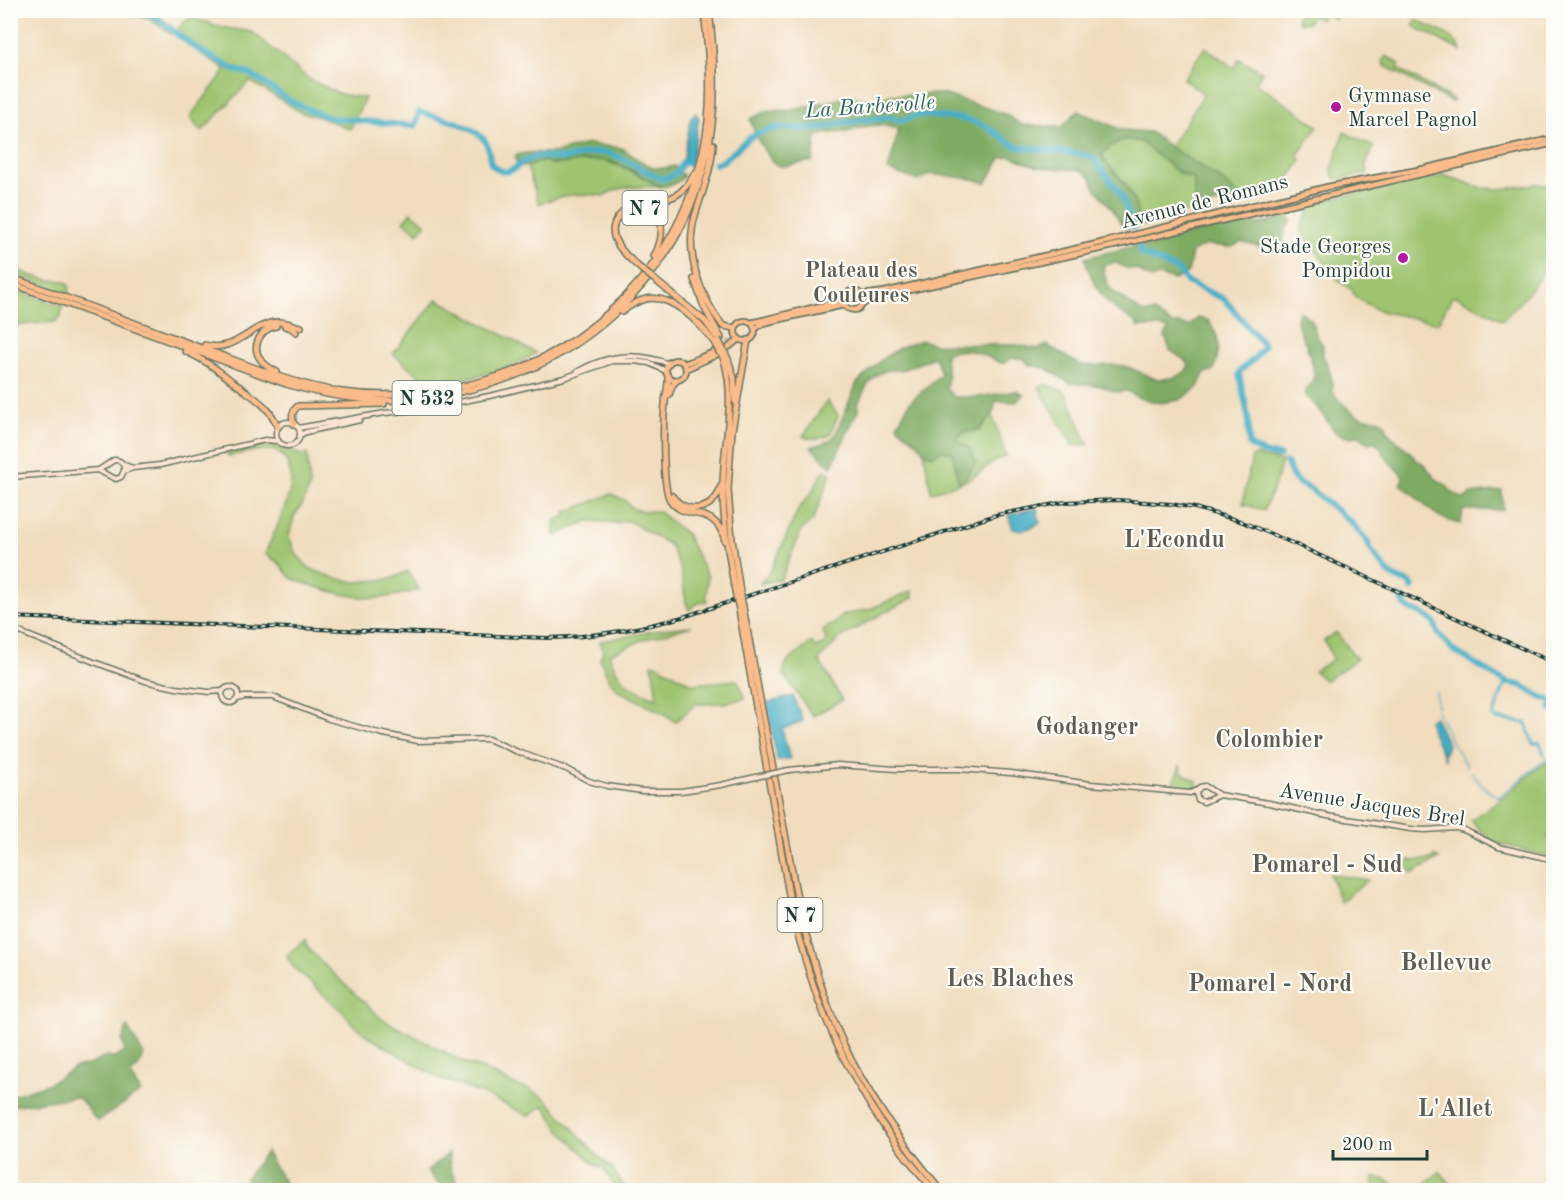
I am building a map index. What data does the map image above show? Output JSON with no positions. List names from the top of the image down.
{
  "streets": {
    "highway": ["N 7", "N 532"],
    "main road": ["Avenue de Romans", "Avenue Jacques Brel"]
  },
  "crossings": [
    ["Avenue de Romans", "N 7"],
    ["N 7", "N 532"]
  ],
  "districts": [
    "Plateau des Couleures",
    "L'Econdu",
    "Godanger",
    "Colombier",
    "Pomarel - Sud",
    "Bellevue",
    "Les Blaches",
    "Pomarel - Nord",
    "L'Allet"
  ],
  "water": ["La Barberolle"],
  "places": ["Gymnase Marcel Pagnol", "Stade Georges Pompidou"],
  "scale_bar": "200 m"
}
